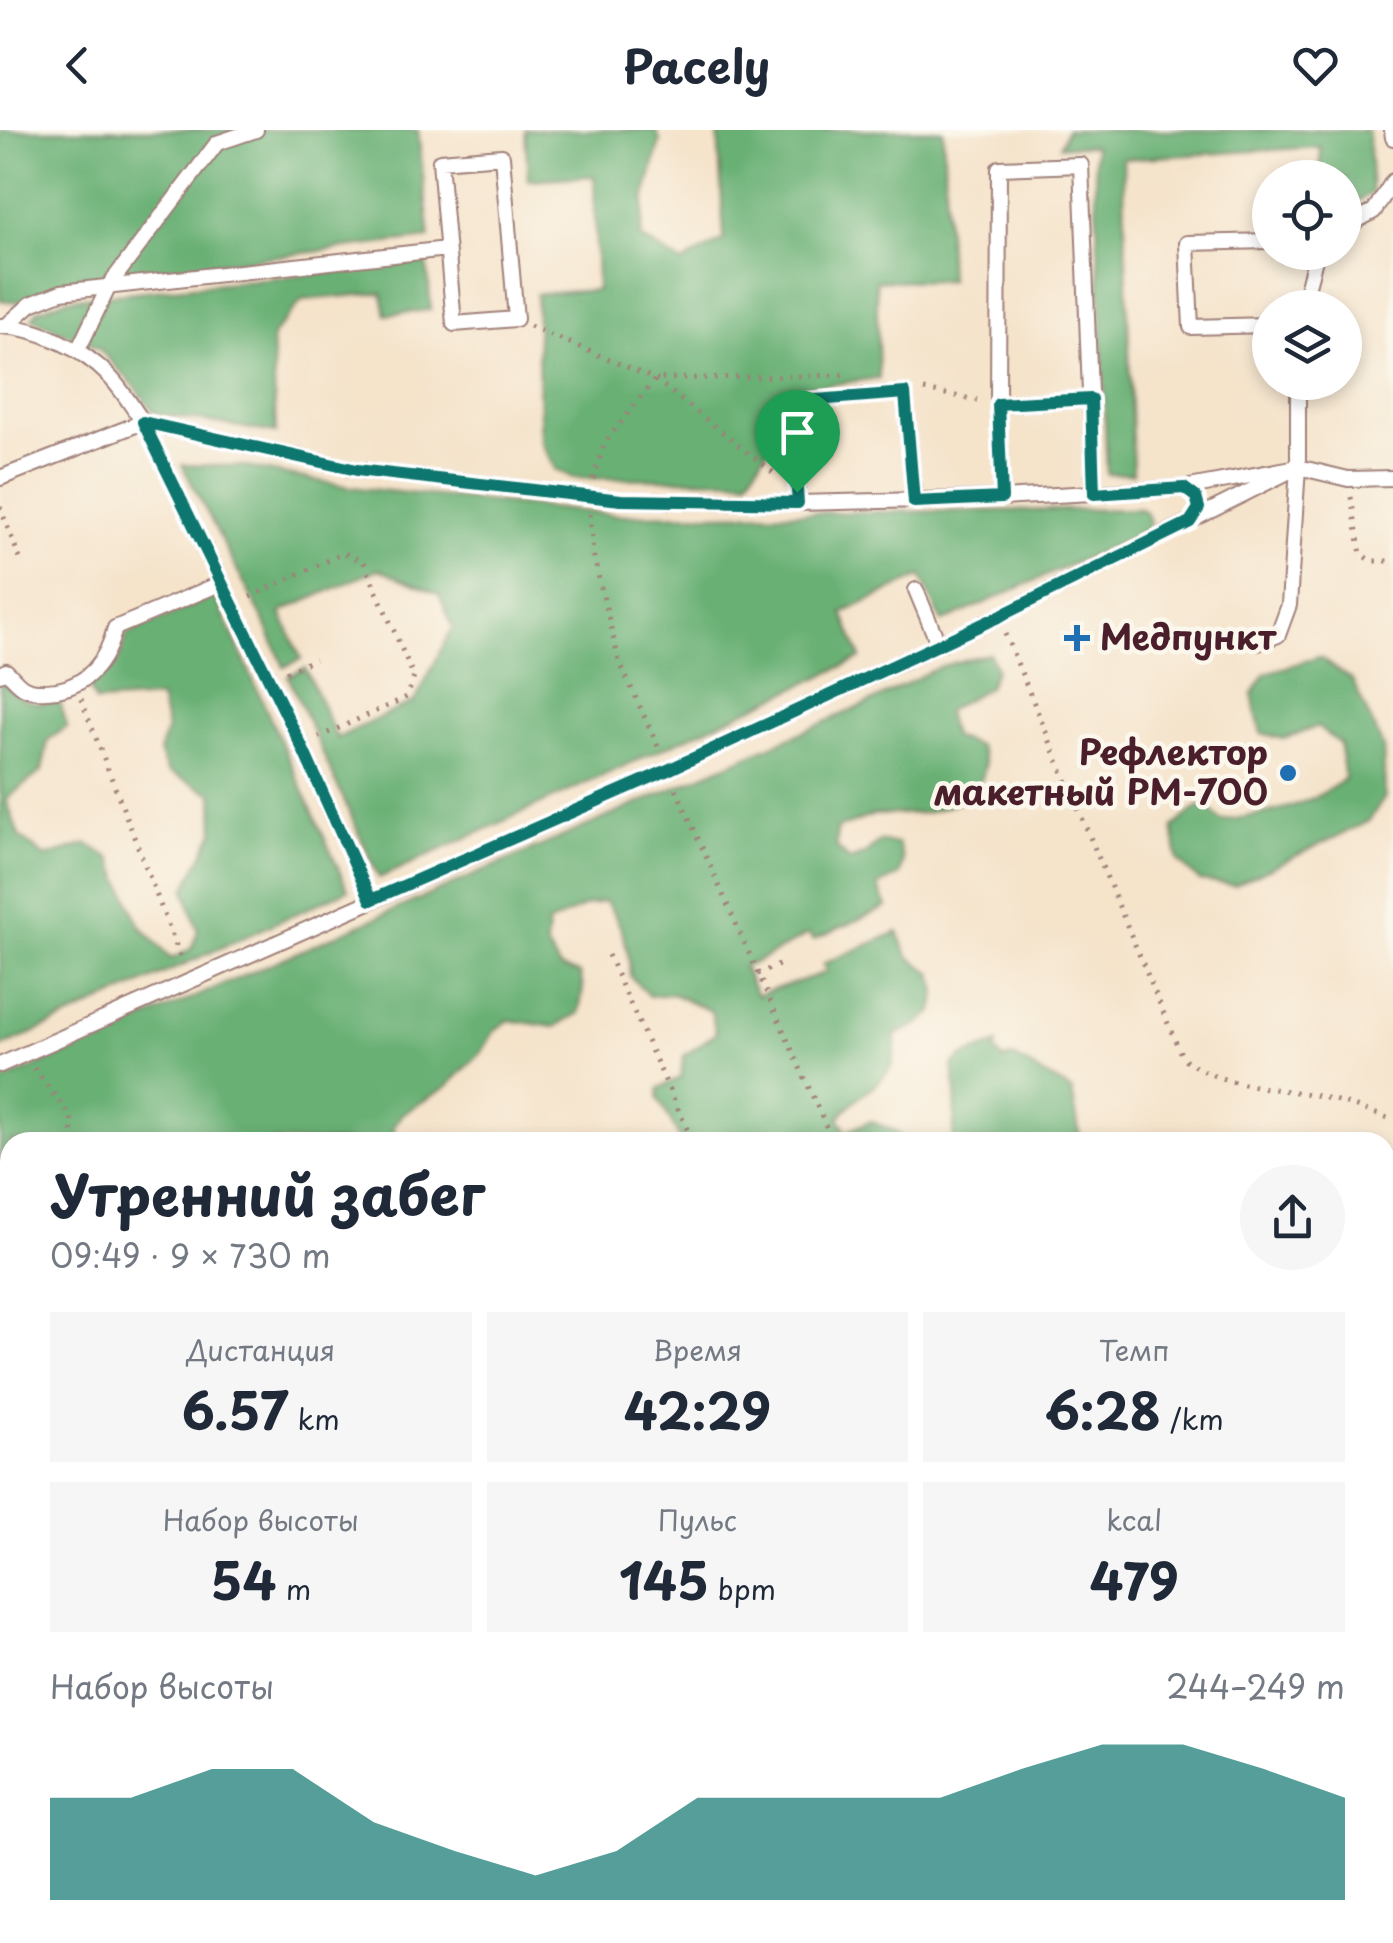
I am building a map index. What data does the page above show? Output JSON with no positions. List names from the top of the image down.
{
  "places": {
    "health": ["Медпункт"],
    "other": ["Рефлектор макетный РМ-700"]
  },
  "page": {
    "header": "Pacely",
    "heading": ["Утренний забег", "09:49 · 9 × 730 m"],
    "stats": [
      ["Дистанция", "6.57 km"],
      ["Время", "42:29"],
      ["Темп", "6:28 /km"],
      ["Набор высоты", "54 m"],
      ["Пульс", "145 bpm"],
      ["kcal", "479"]
    ],
    "chart": ["Набор высоты", "244–249 m"]
  }
}
